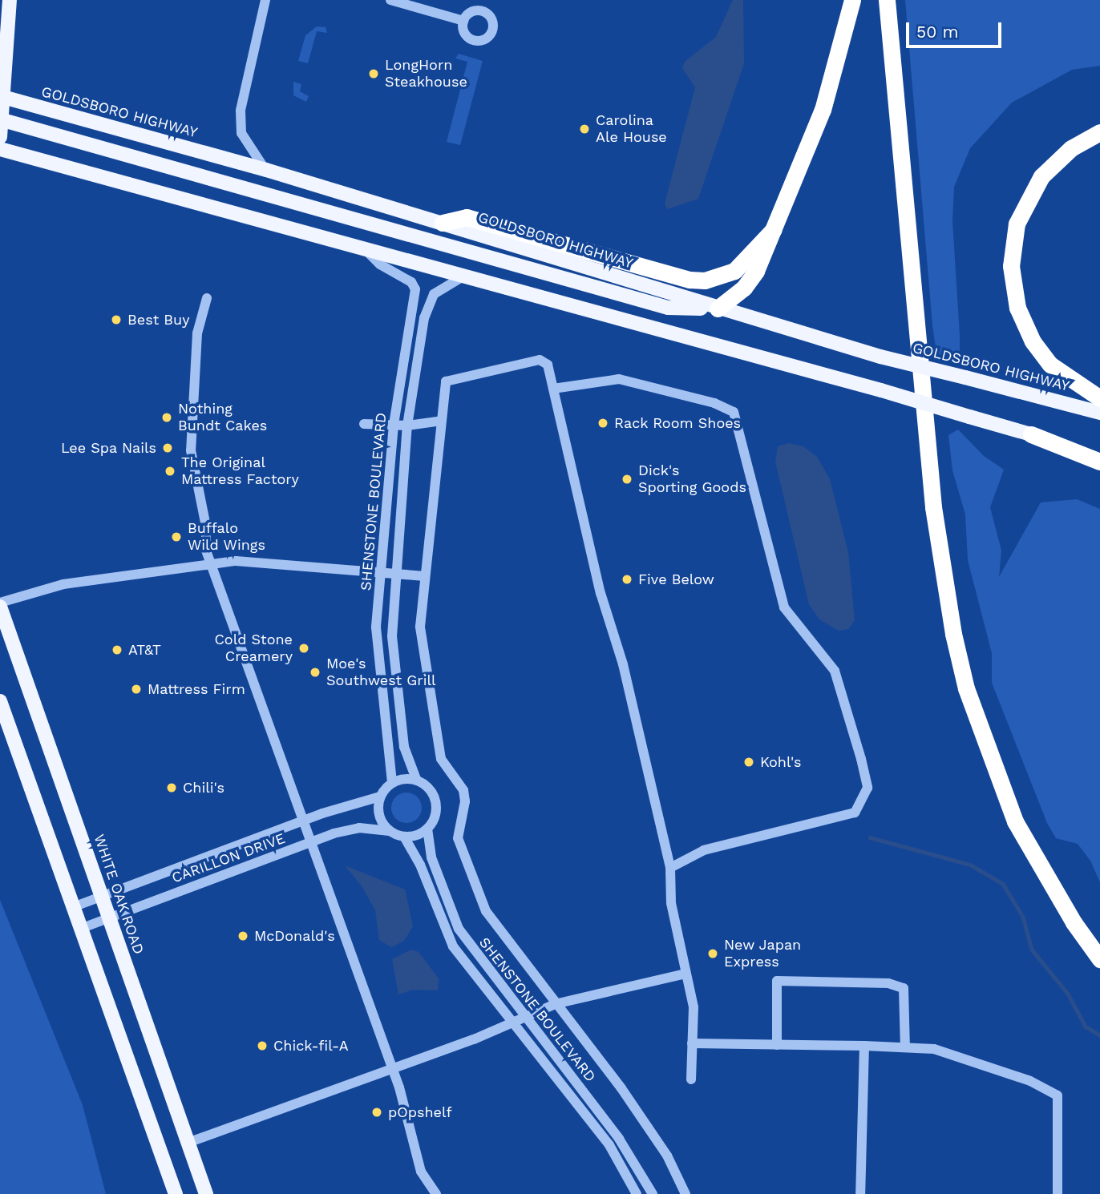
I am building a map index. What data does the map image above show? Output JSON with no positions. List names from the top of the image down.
{
  "streets": {
    "main road": ["GOLDSBORO HIGHWAY", "WHITE OAK ROAD"],
    "street": ["SHENSTONE BOULEVARD", "CARILLON DRIVE"]
  },
  "crossings": [
    ["SHENSTONE BOULEVARD", "CARILLON DRIVE"],
    ["CARILLON DRIVE", "WHITE OAK ROAD"]
  ],
  "places": [
    "LongHorn Steakhouse",
    "Carolina Ale House",
    "Best Buy",
    "Nothing Bundt Cakes",
    "Rack Room Shoes",
    "Lee Spa Nails",
    "The Original Mattress Factory",
    "Dick's Sporting Goods",
    "Buffalo Wild Wings",
    "Five Below",
    "Cold Stone Creamery",
    "AT&T",
    "Moe's Southwest Grill",
    "Mattress Firm",
    "Kohl's",
    "Chili's",
    "McDonald's",
    "New Japan Express",
    "Chick-fil-A",
    "pOpshelf"
  ],
  "scale_bar": "50 m"
}
